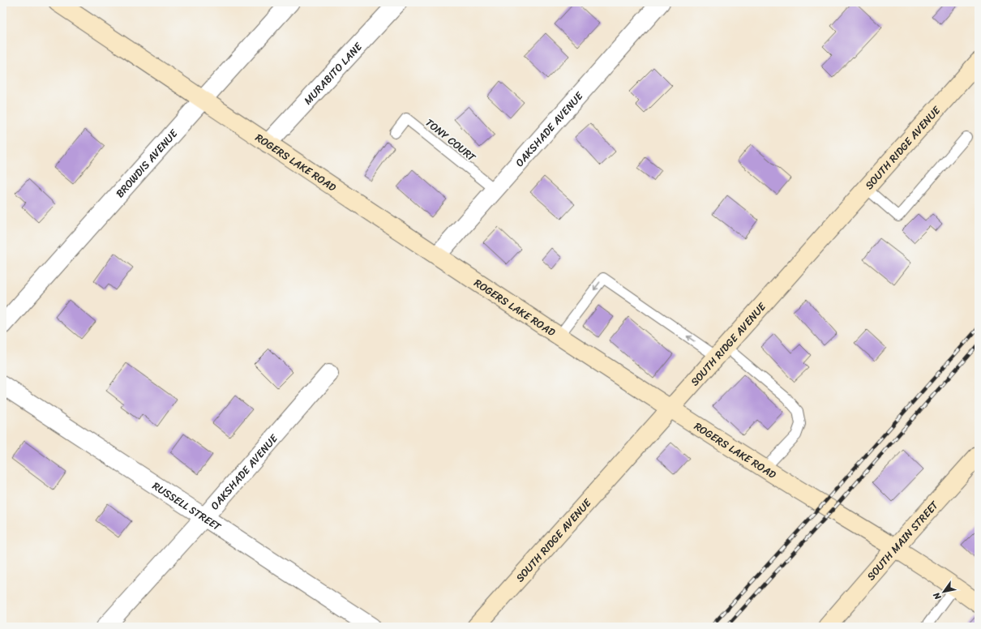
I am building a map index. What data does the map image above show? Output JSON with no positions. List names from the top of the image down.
{
  "streets": {
    "main road": ["SOUTH RIDGE AVENUE", "ROGERS LAKE ROAD", "SOUTH MAIN STREET"],
    "street": [
      "MURABITO LANE",
      "OAKSHADE AVENUE",
      "BROWDIS AVENUE",
      "RUSSELL STREET"
    ],
    "lane": ["TONY COURT"]
  },
  "crossings": [
    ["MURABITO LANE", "ROGERS LAKE ROAD"],
    ["OAKSHADE AVENUE", "TONY COURT"],
    ["OAKSHADE AVENUE", "ROGERS LAKE ROAD"],
    ["OAKSHADE AVENUE", "RUSSELL STREET"],
    ["SOUTH RIDGE AVENUE", "ROGERS LAKE ROAD"],
    ["ROGERS LAKE ROAD", "BROWDIS AVENUE"],
    ["ROGERS LAKE ROAD", "SOUTH MAIN STREET"]
  ],
  "north": "bottom left"
}
